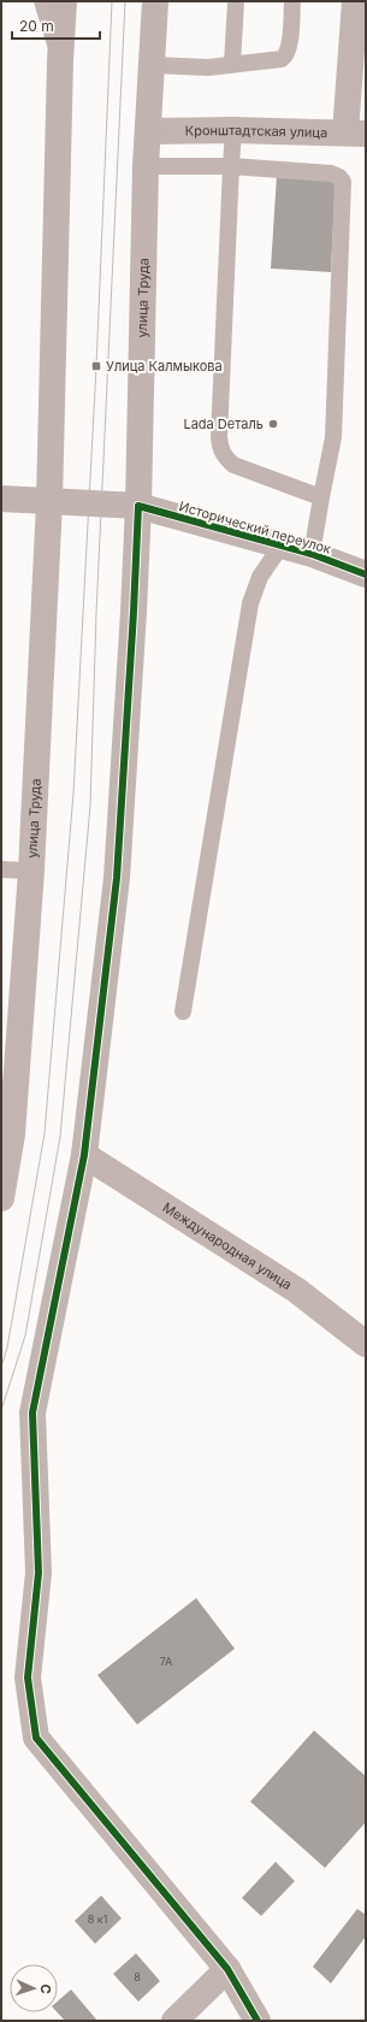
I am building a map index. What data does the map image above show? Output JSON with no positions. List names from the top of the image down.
{
  "streets": {
    "main road": ["улица Труда"],
    "street": ["Кронштадтская улица", "Исторический переулок", "Международная улица"]
  },
  "crossings": [
    ["Кронштадтская улица", "улица Труда"],
    ["улица Труда", "Исторический переулок"]
  ],
  "places": {
    "transit": ["Улица Калмыкова"],
    "other": ["Lada Dеталь"]
  },
  "house_numbers": ["7А", "8 к1", "8"],
  "scale_bar": "20 m",
  "north": "right"
}
